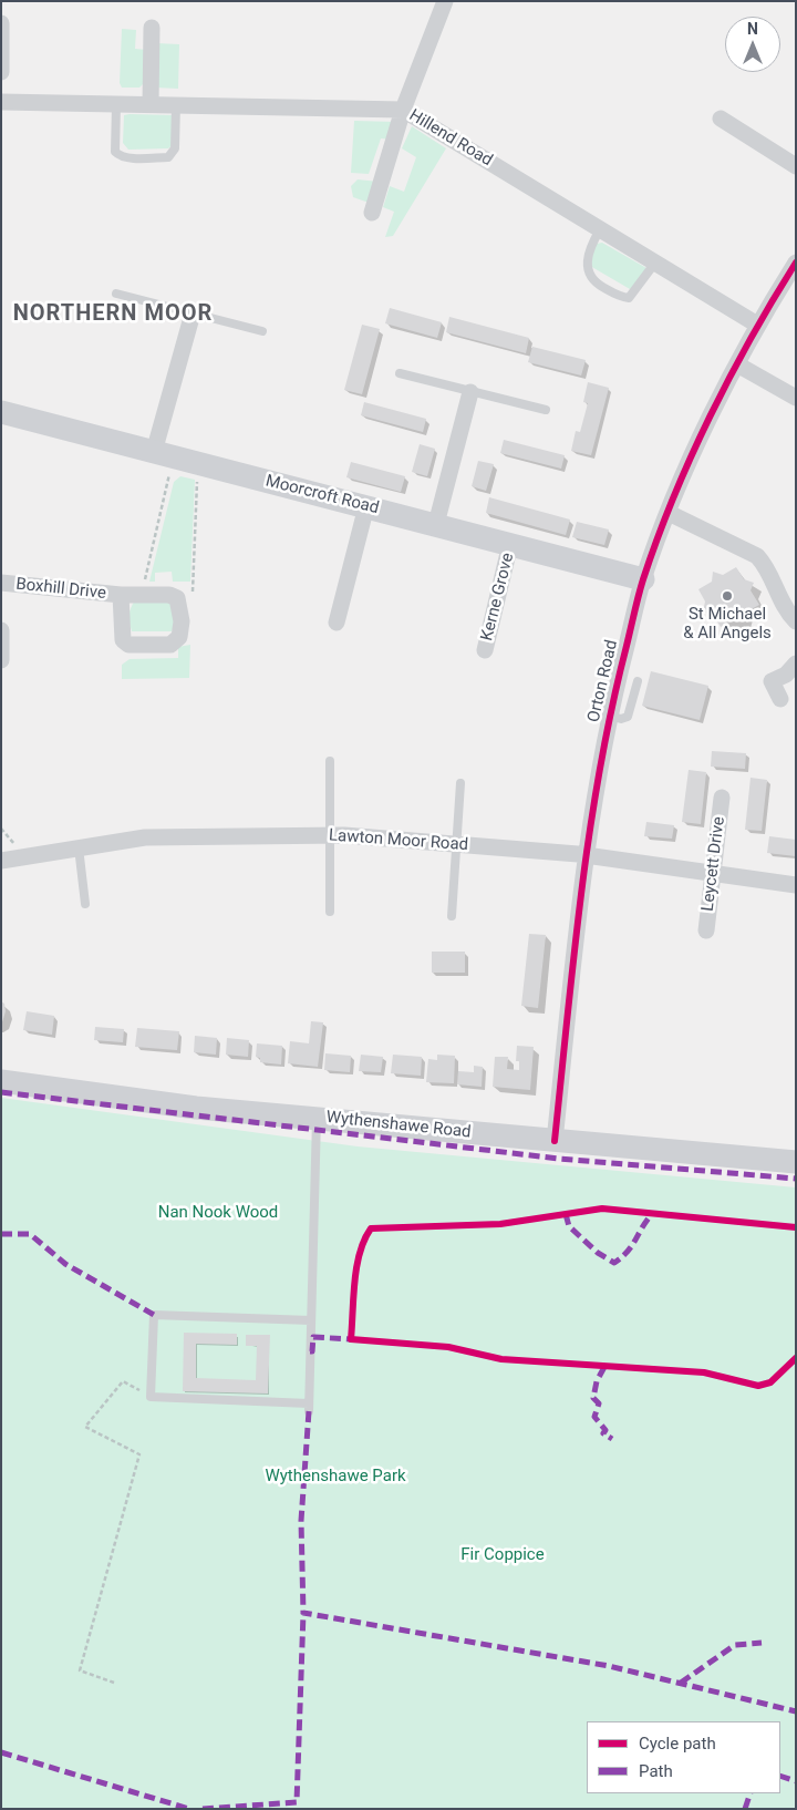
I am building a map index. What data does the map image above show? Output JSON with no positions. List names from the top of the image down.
{
  "streets": {
    "main road": ["Moorcroft Road", "Wythenshawe Road"],
    "street": [
      "Hillend Road",
      "Boxhill Drive",
      "Kerne Grove",
      "Orton Road",
      "Lawton Moor Road",
      "Leycett Drive"
    ]
  },
  "crossings": [
    ["Hillend Road", "Orton Road"],
    ["Moorcroft Road", "Kerne Grove"],
    ["Moorcroft Road", "Orton Road"],
    ["Orton Road", "Lawton Moor Road"],
    ["Orton Road", "Wythenshawe Road"],
    ["Lawton Moor Road", "Leycett Drive"]
  ],
  "districts": ["NORTHERN MOOR"],
  "parks": ["Nan Nook Wood", "Wythenshawe Park", "Fir Coppice"],
  "places": ["St Michael & All Angels"],
  "legend": ["Cycle path", "Path"],
  "north": "top"
}
